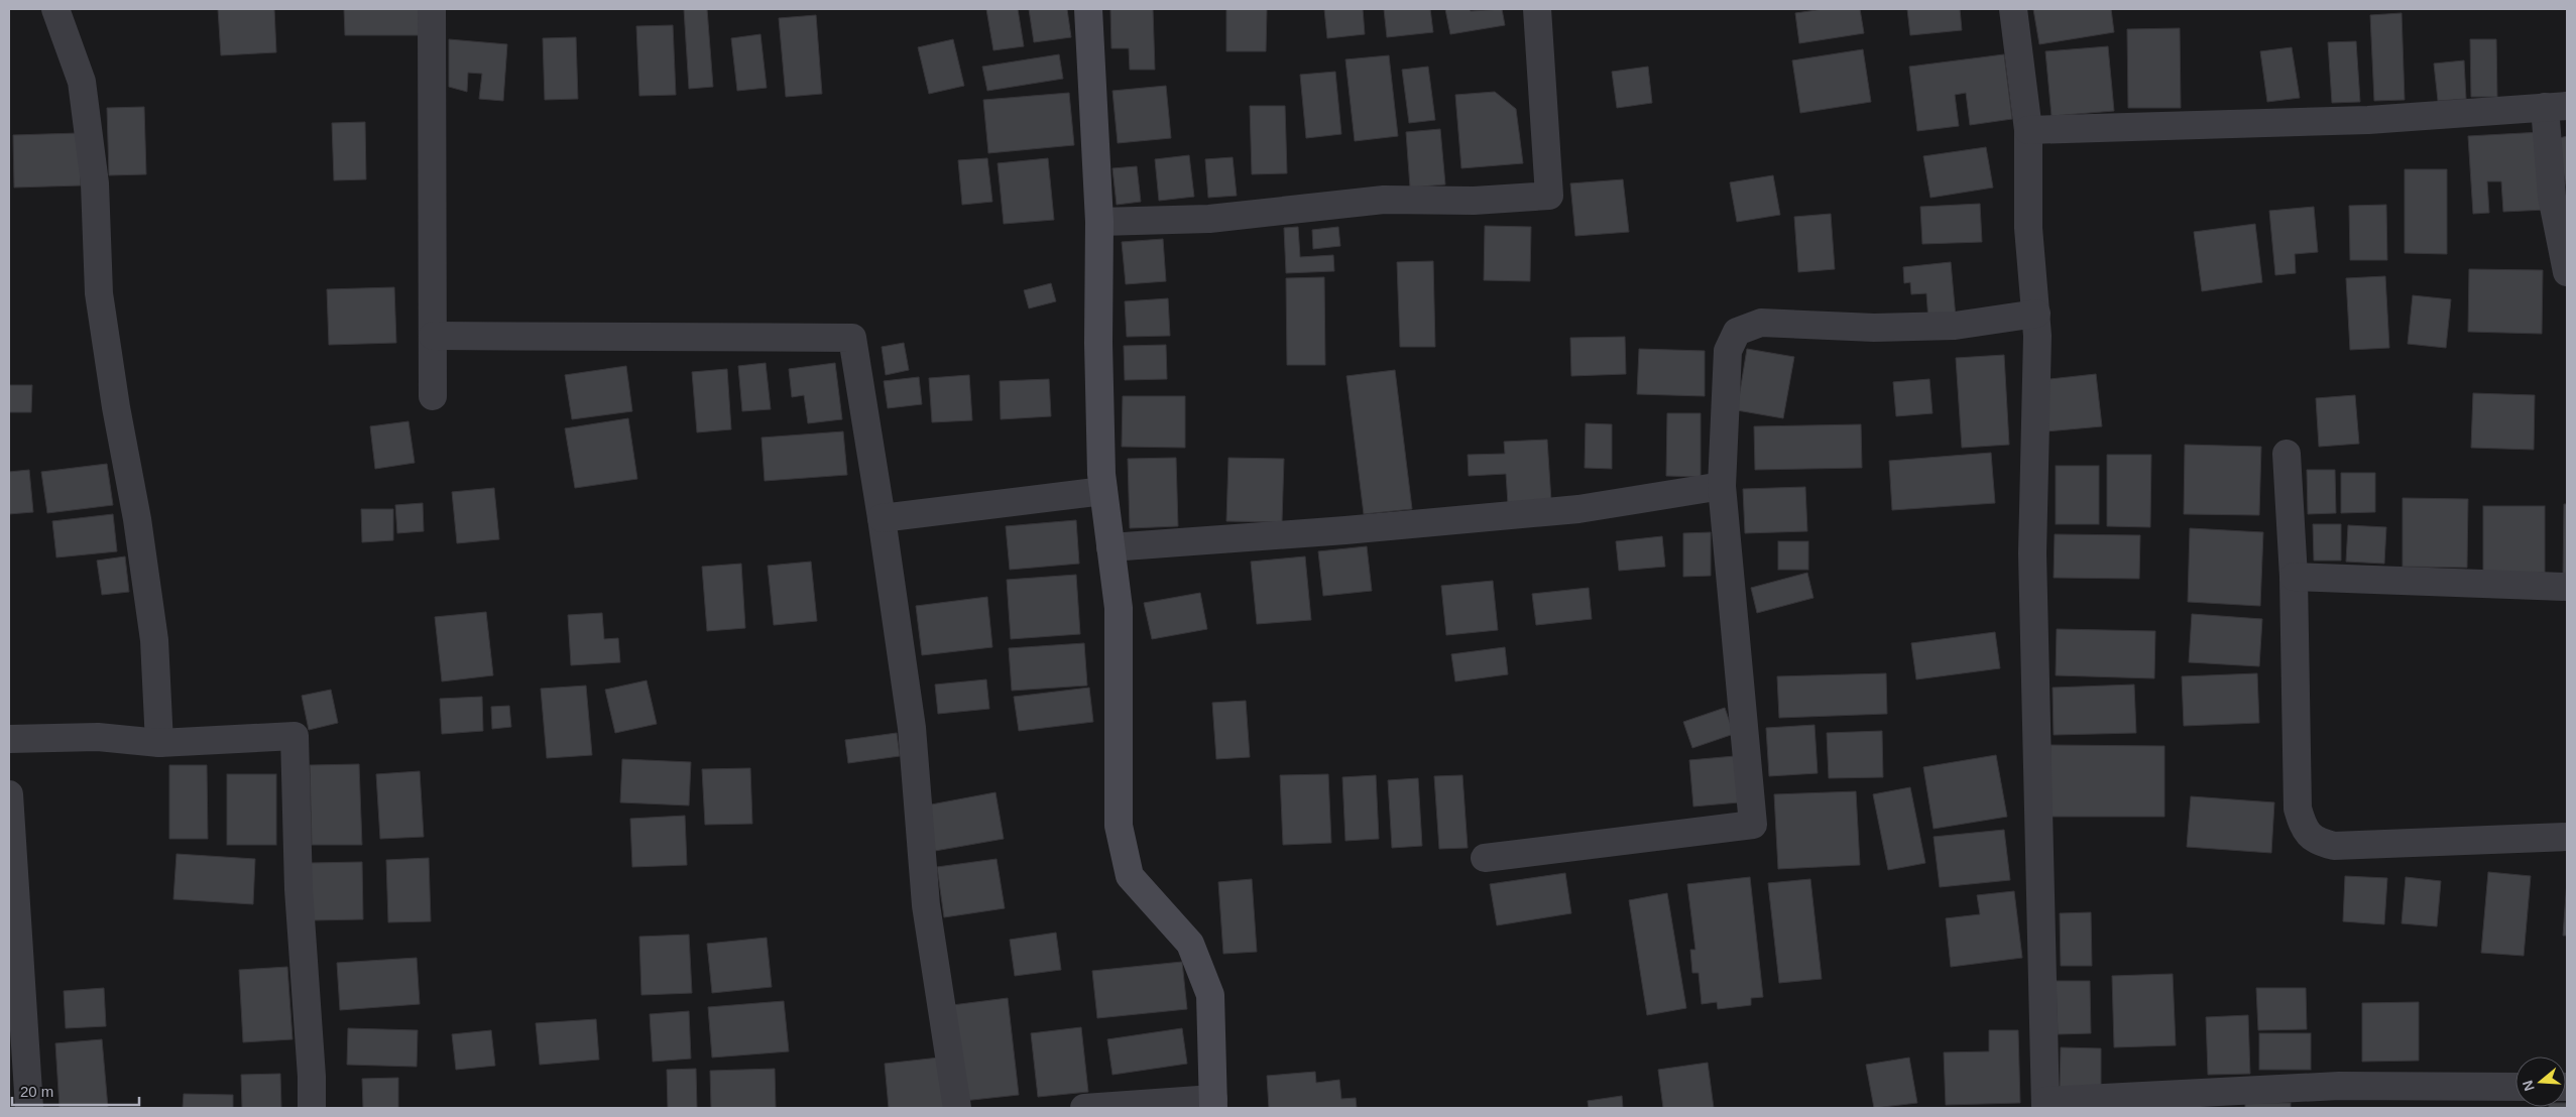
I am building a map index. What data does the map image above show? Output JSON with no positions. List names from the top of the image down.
{
  "scale_bar": "20 m",
  "north": "left"
}
